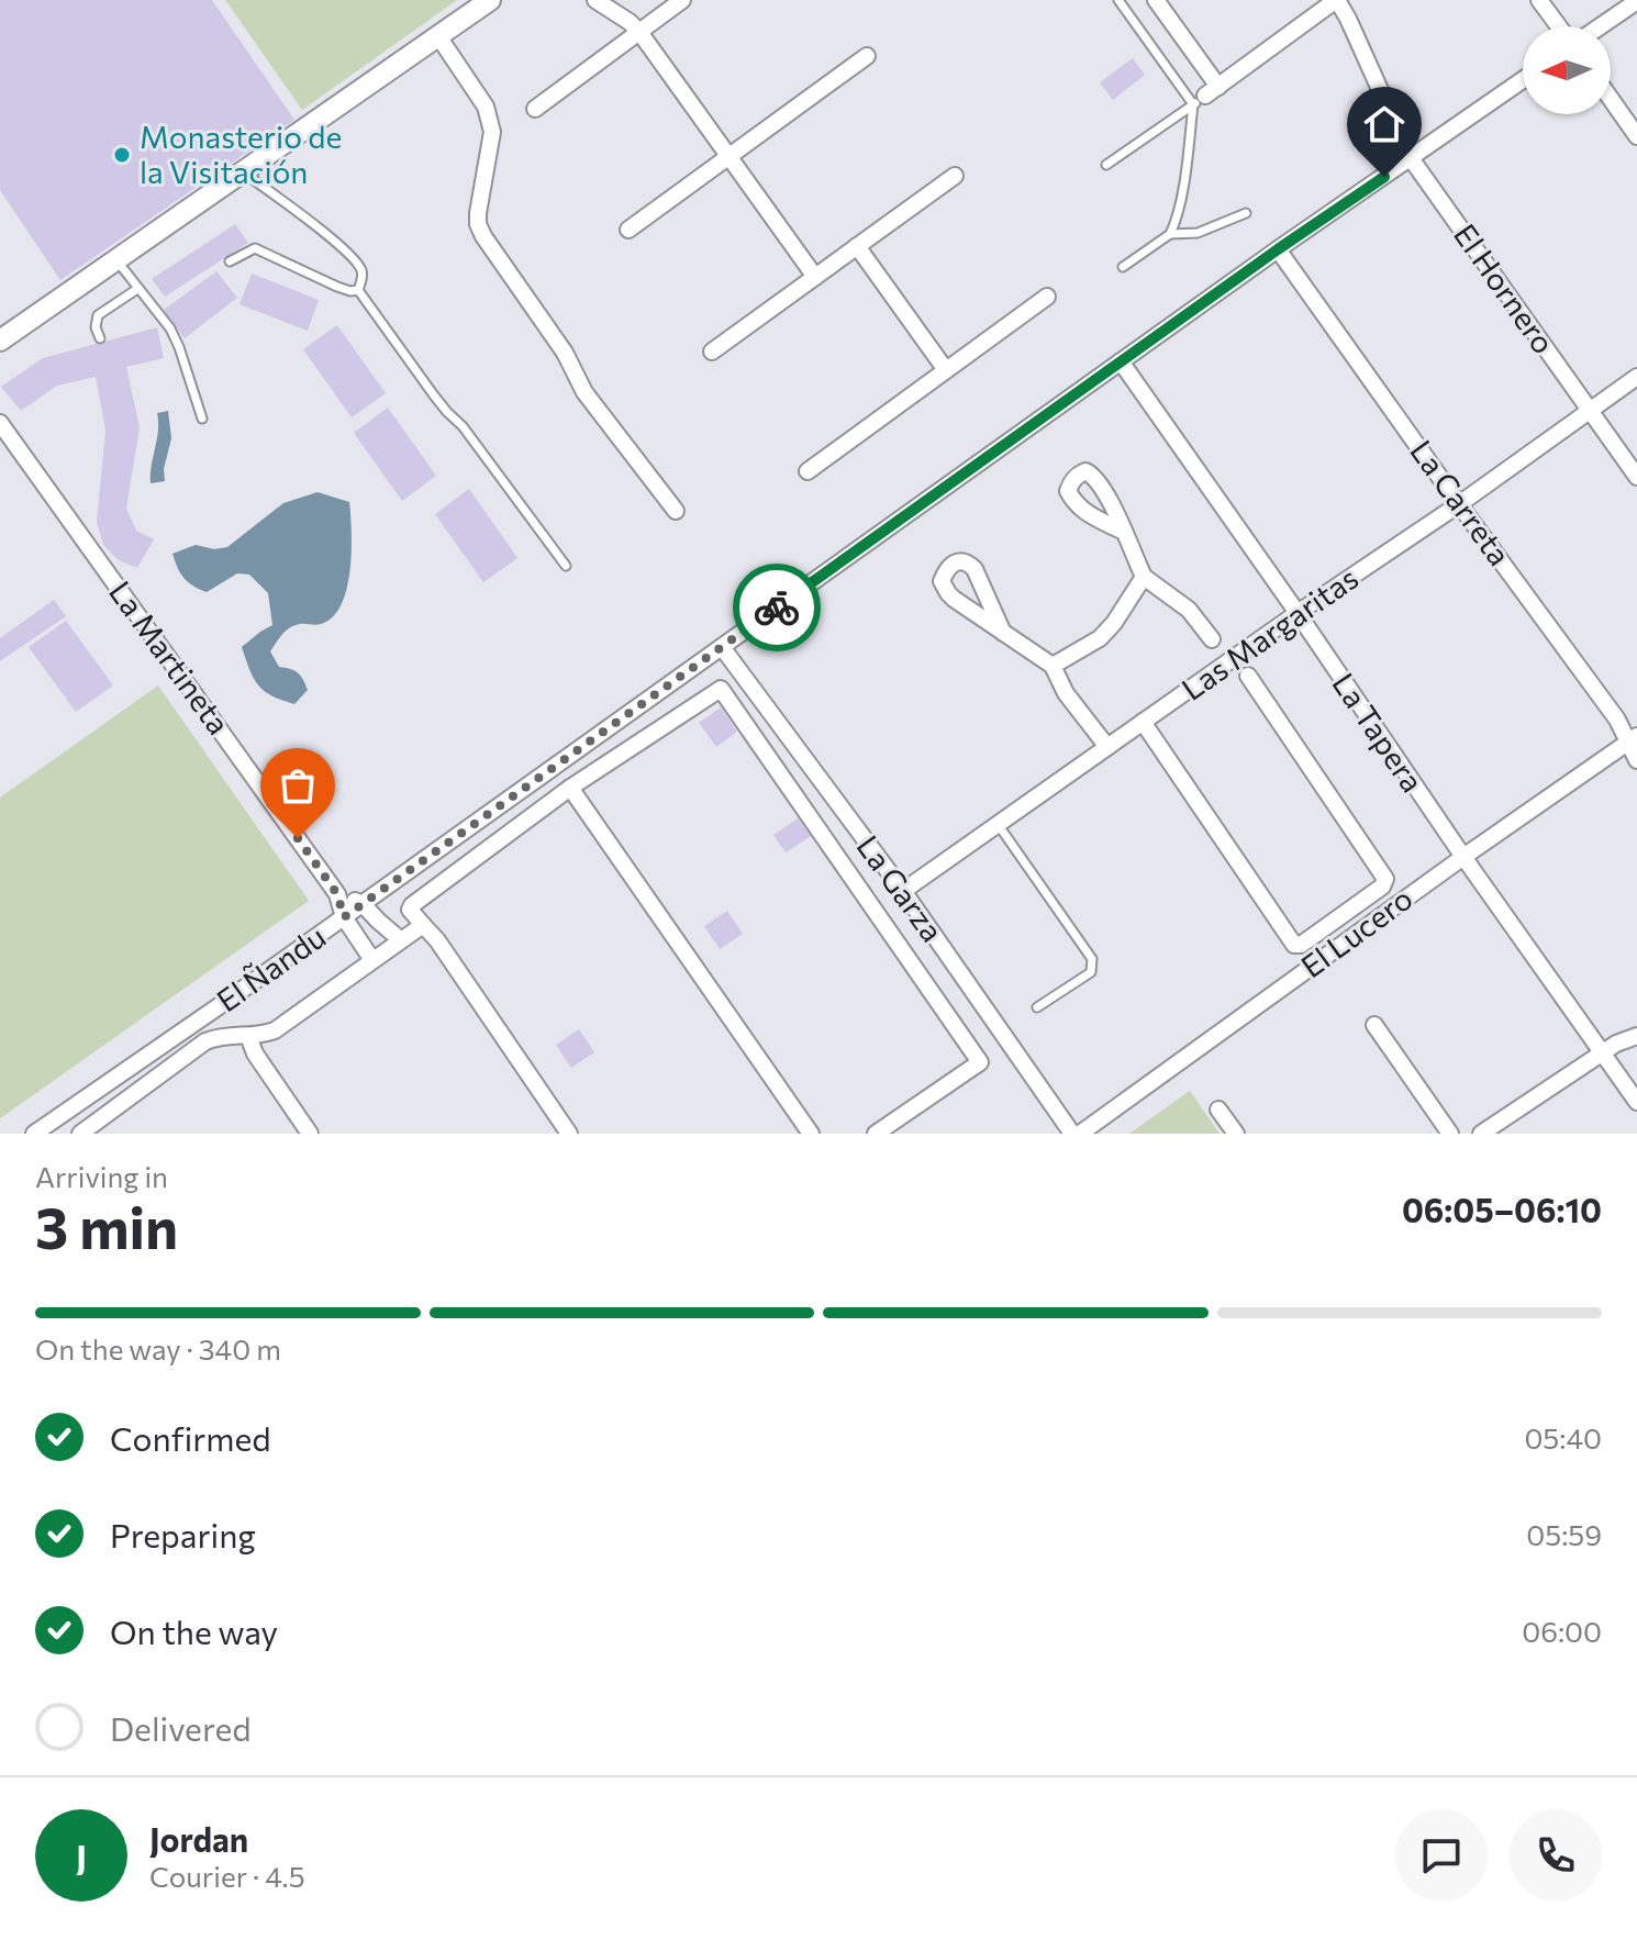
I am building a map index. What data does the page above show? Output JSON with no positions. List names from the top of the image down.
{
  "streets": {
    "street": [
      "El Hornero",
      "La Carreta",
      "Las Margaritas",
      "La Martineta",
      "La Tapera",
      "La Garza",
      "El Lucero",
      "El Ñandu"
    ]
  },
  "crossings": [
    ["El Hornero", "Las Margaritas"],
    ["El Hornero", "El Ñandu"],
    ["La Carreta", "Las Margaritas"],
    ["La Carreta", "El Lucero"],
    ["La Carreta", "El Ñandu"],
    ["Las Margaritas", "La Tapera"],
    ["Las Margaritas", "La Garza"],
    ["La Tapera", "El Lucero"],
    ["La Tapera", "El Ñandu"],
    ["La Garza", "El Ñandu"]
  ],
  "places": ["Monasterio de la Visitación"],
  "north": "left",
  "page": {
    "heading": ["3 min", "Arriving in", "06:05–06:10"],
    "panel": ["Jordan", "Courier · 4.5"],
    "bar": "On the way · 340 m",
    "list": [
      ["Confirmed", "05:40"],
      ["Preparing", "05:59"],
      ["On the way", "06:00"],
      "Delivered"
    ],
    "round": "J"
  }
}
